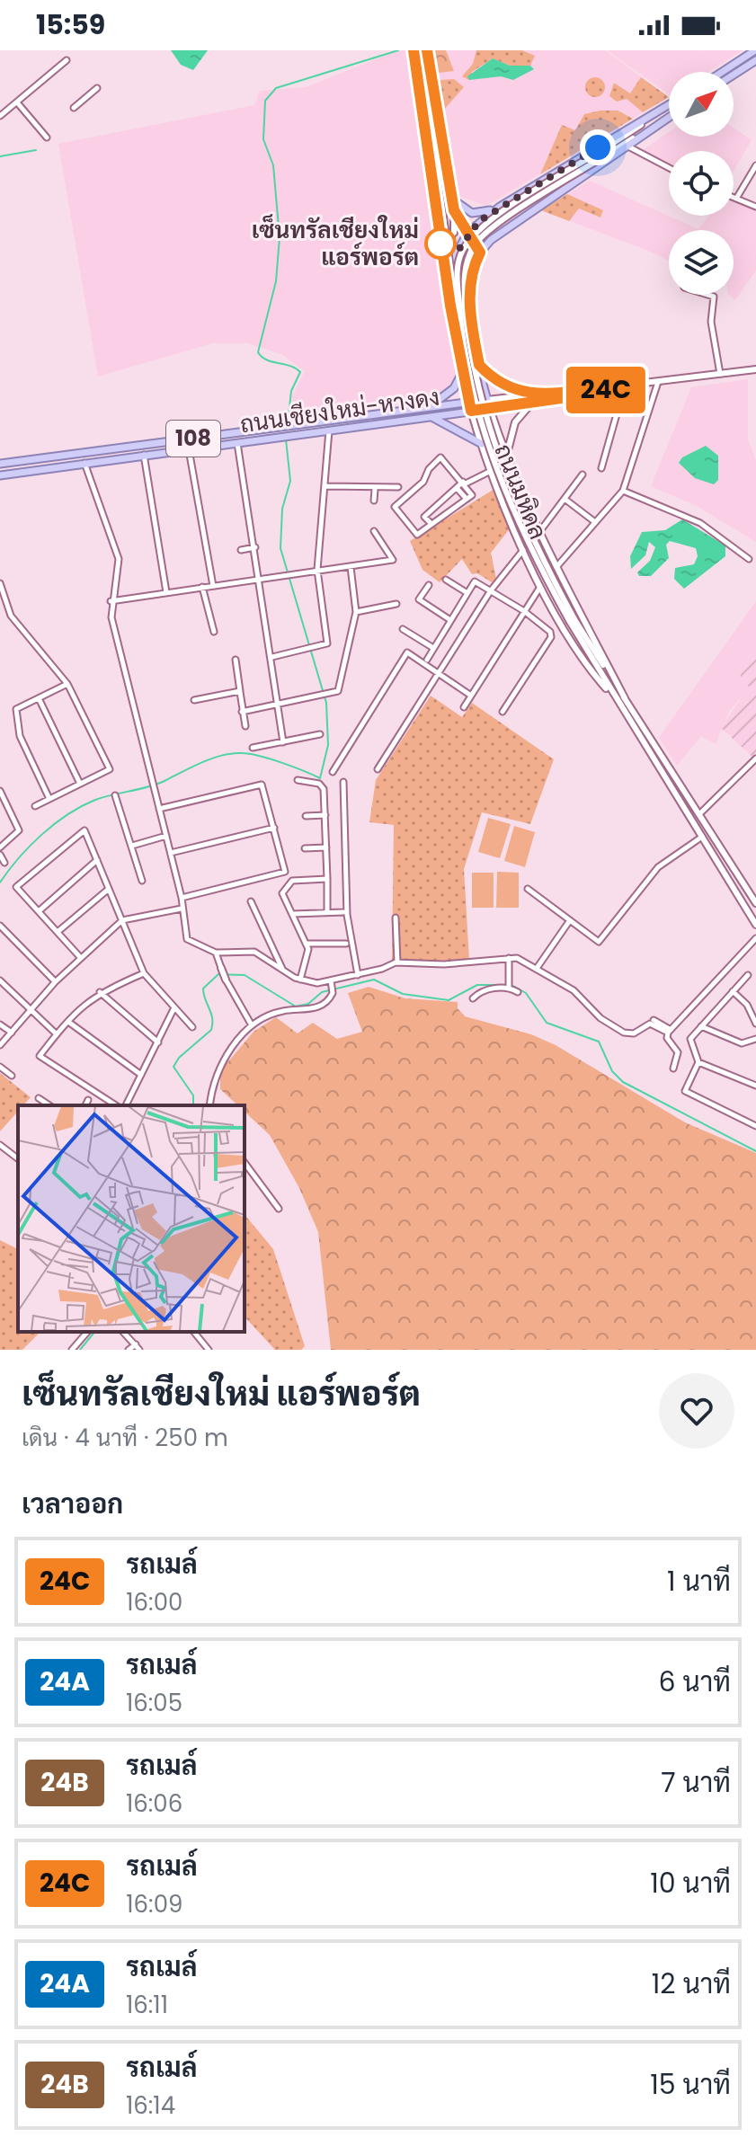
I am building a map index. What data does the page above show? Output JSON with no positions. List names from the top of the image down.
{
  "streets": {
    "main road": ["ถนนเชียงใหม่-หางดง", "108", "ถนนมหิดล"]
  },
  "crossings": [
    ["ถนนเชียงใหม่-หางดง", "108"],
    ["ถนนเชียงใหม่-หางดง", "ถนนมหิดล"],
    ["108", "ถนนมหิดล"]
  ],
  "places": ["เซ็นทรัลเชียงใหม่ แอร์พอร์ต"],
  "lines": ["bus line 24C"],
  "north": "top right",
  "page": {
    "status": "15:59",
    "on_map": "24C",
    "heading": [
      ["เซ็นทรัลเชียงใหม่ แอร์พอร์ต", "เดิน · 4 นาที · 250 m"],
      "เวลาออก"
    ],
    "list": [
      {
        "mark": "24C",
        "name": "รถเมล์",
        "note": "16:00",
        "value": "1 นาที"
      },
      {
        "mark": "24A",
        "name": "รถเมล์",
        "note": "16:05",
        "value": "6 นาที"
      },
      {
        "mark": "24B",
        "name": "รถเมล์",
        "note": "16:06",
        "value": "7 นาที"
      },
      {
        "mark": "24C",
        "name": "รถเมล์",
        "note": "16:09",
        "value": "10 นาที"
      },
      {
        "mark": "24A",
        "name": "รถเมล์",
        "note": "16:11",
        "value": "12 นาที"
      },
      {
        "mark": "24B",
        "name": "รถเมล์",
        "note": "16:14",
        "value": "15 นาที"
      }
    ]
  }
}
